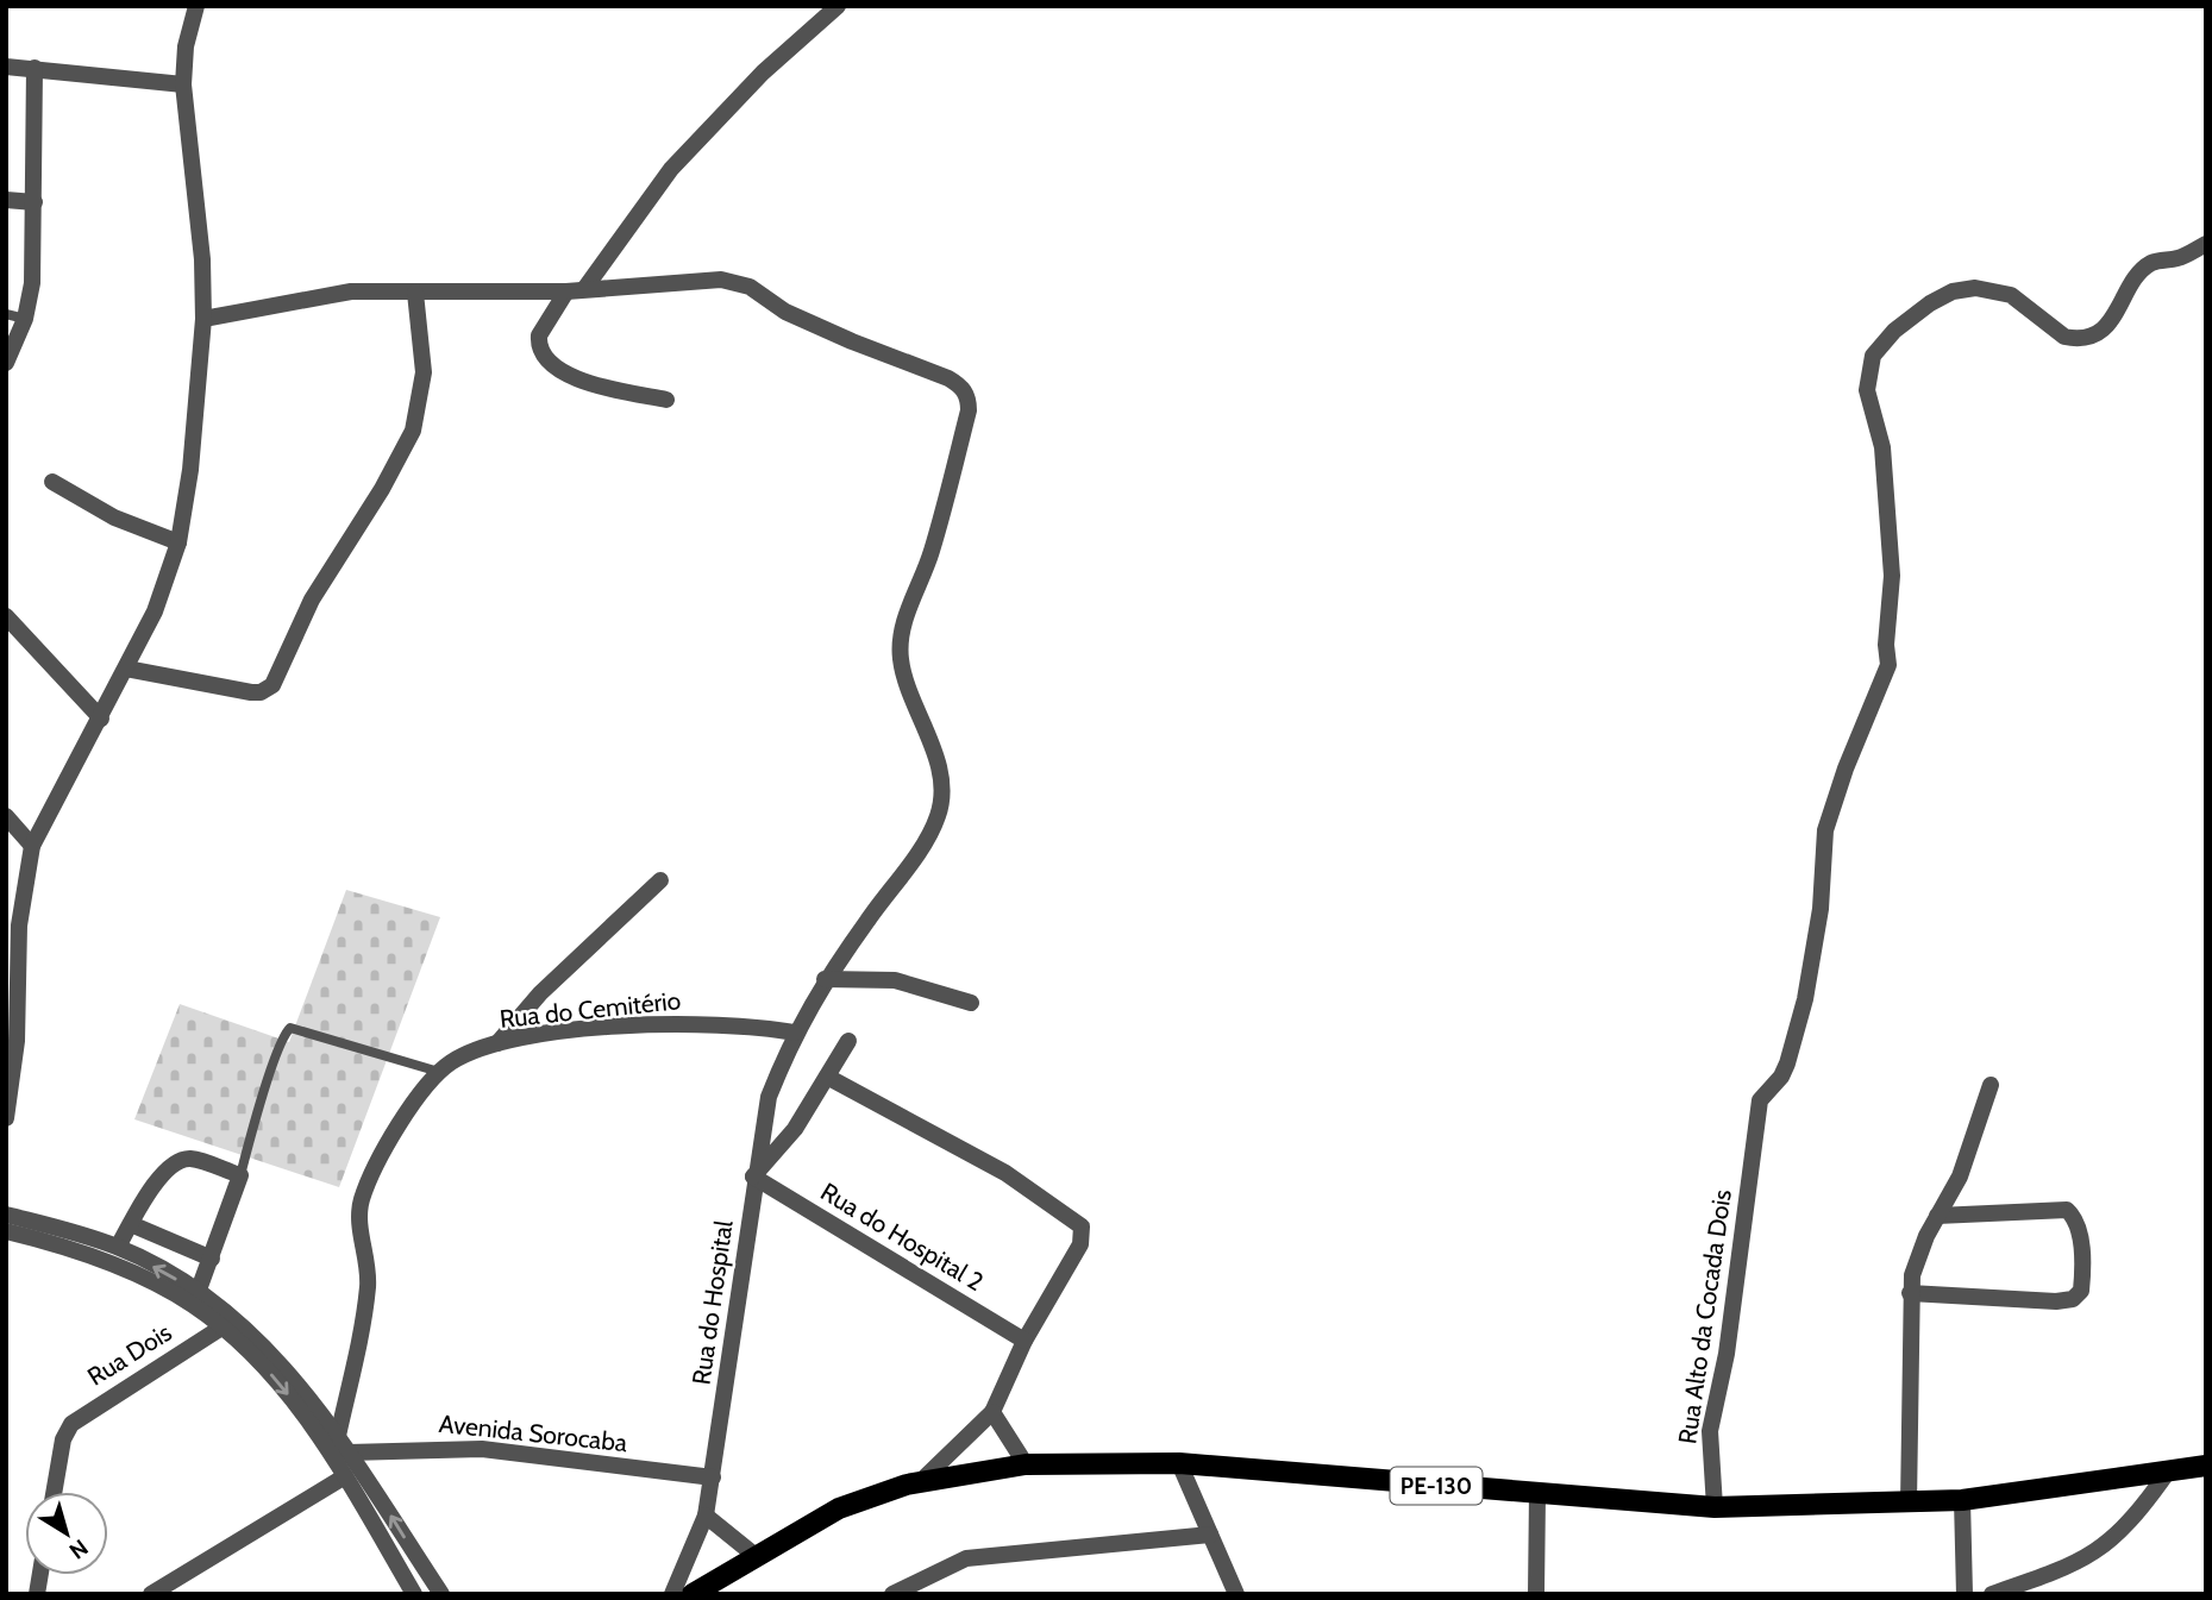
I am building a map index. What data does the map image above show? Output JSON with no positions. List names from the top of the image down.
{
  "streets": {
    "main road": ["PE-130"],
    "street": [
      "Rua do Cemitério",
      "Rua do Hospital 2",
      "Rua do Hospital",
      "Rua Alto da Cocada Dois",
      "Rua Dois",
      "Avenida Sorocaba"
    ]
  },
  "crossings": [
    ["Rua do Cemitério", "Rua do Hospital"],
    ["Rua do Hospital 2", "Rua do Hospital"],
    ["Rua do Hospital", "Avenida Sorocaba"],
    ["Rua Alto da Cocada Dois", "PE-130"]
  ],
  "north": "bottom right"
}
